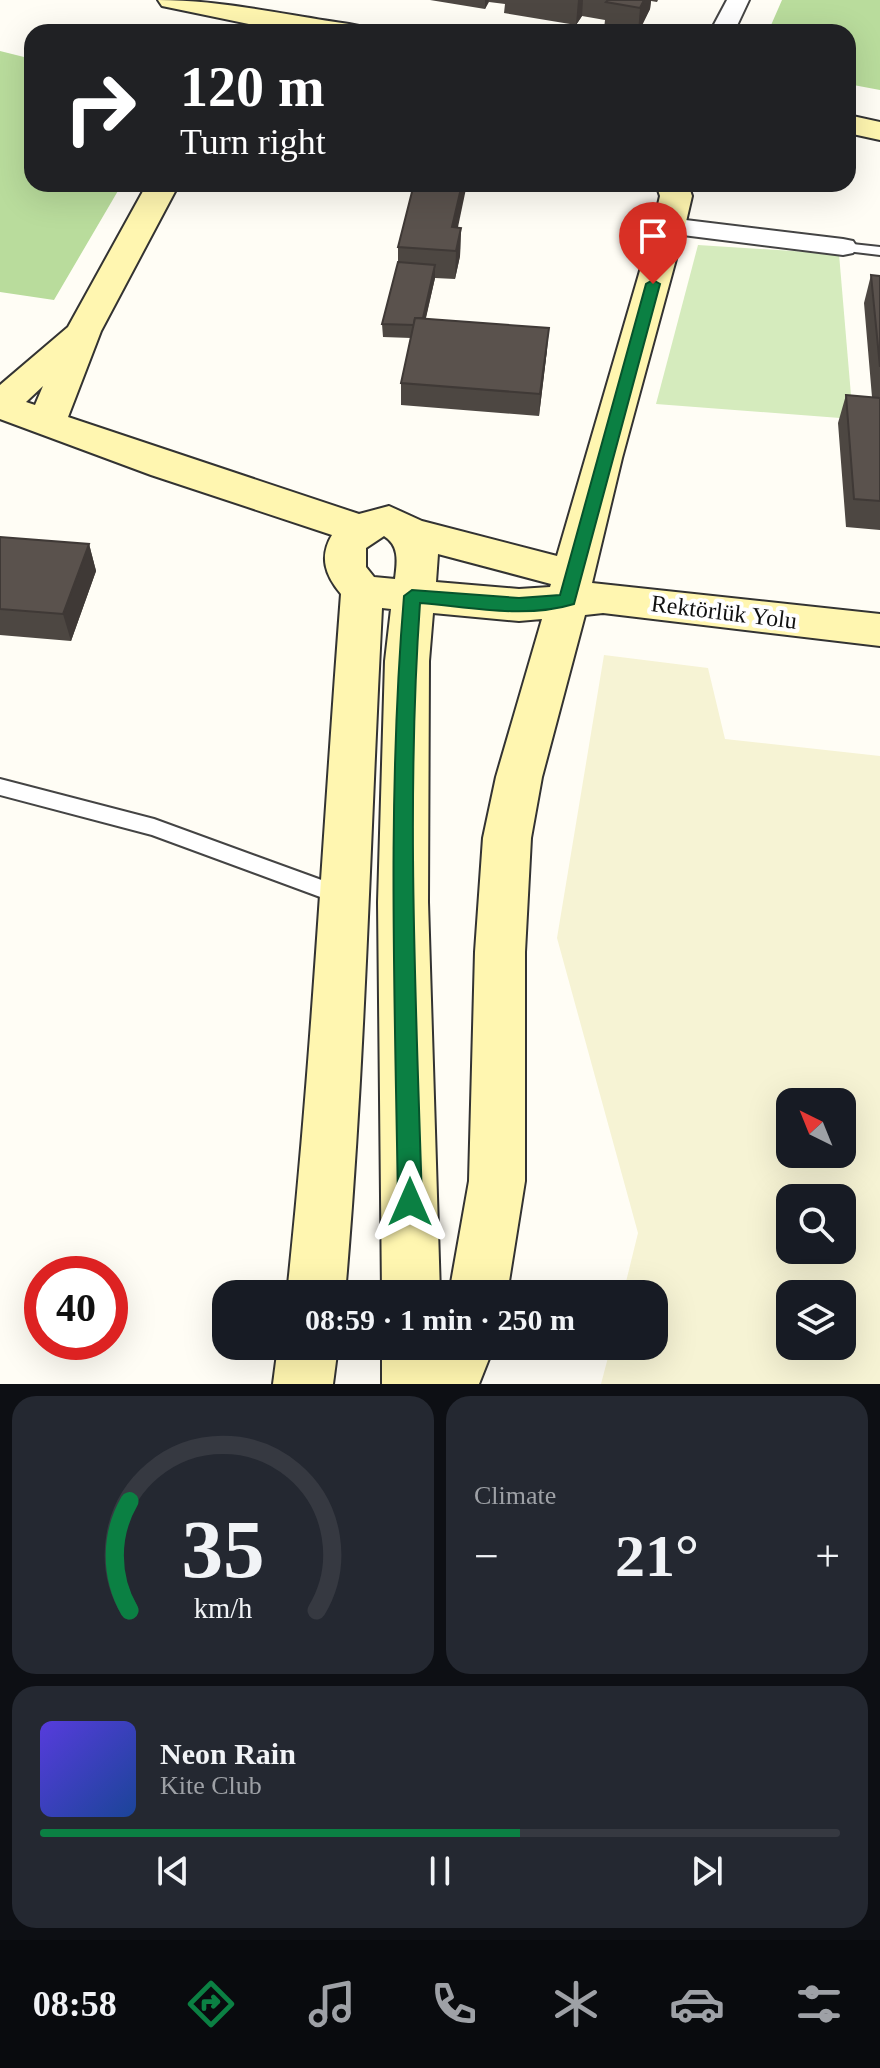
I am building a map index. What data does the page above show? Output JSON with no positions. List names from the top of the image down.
{
  "streets": {
    "street": ["Rektörlük Yolu"]
  },
  "north": "top left",
  "page": {
    "turn": ["120 m", "Turn right"],
    "limit": "40",
    "trip": "08:59 · 1 min · 250 m",
    "tile": "Climate",
    "heat": ["−", "21°", "+"],
    "song": ["Neon Rain", "Kite Club"],
    "tabs": "08:58",
    "gauge": ["35", "km/h"]
  }
}
